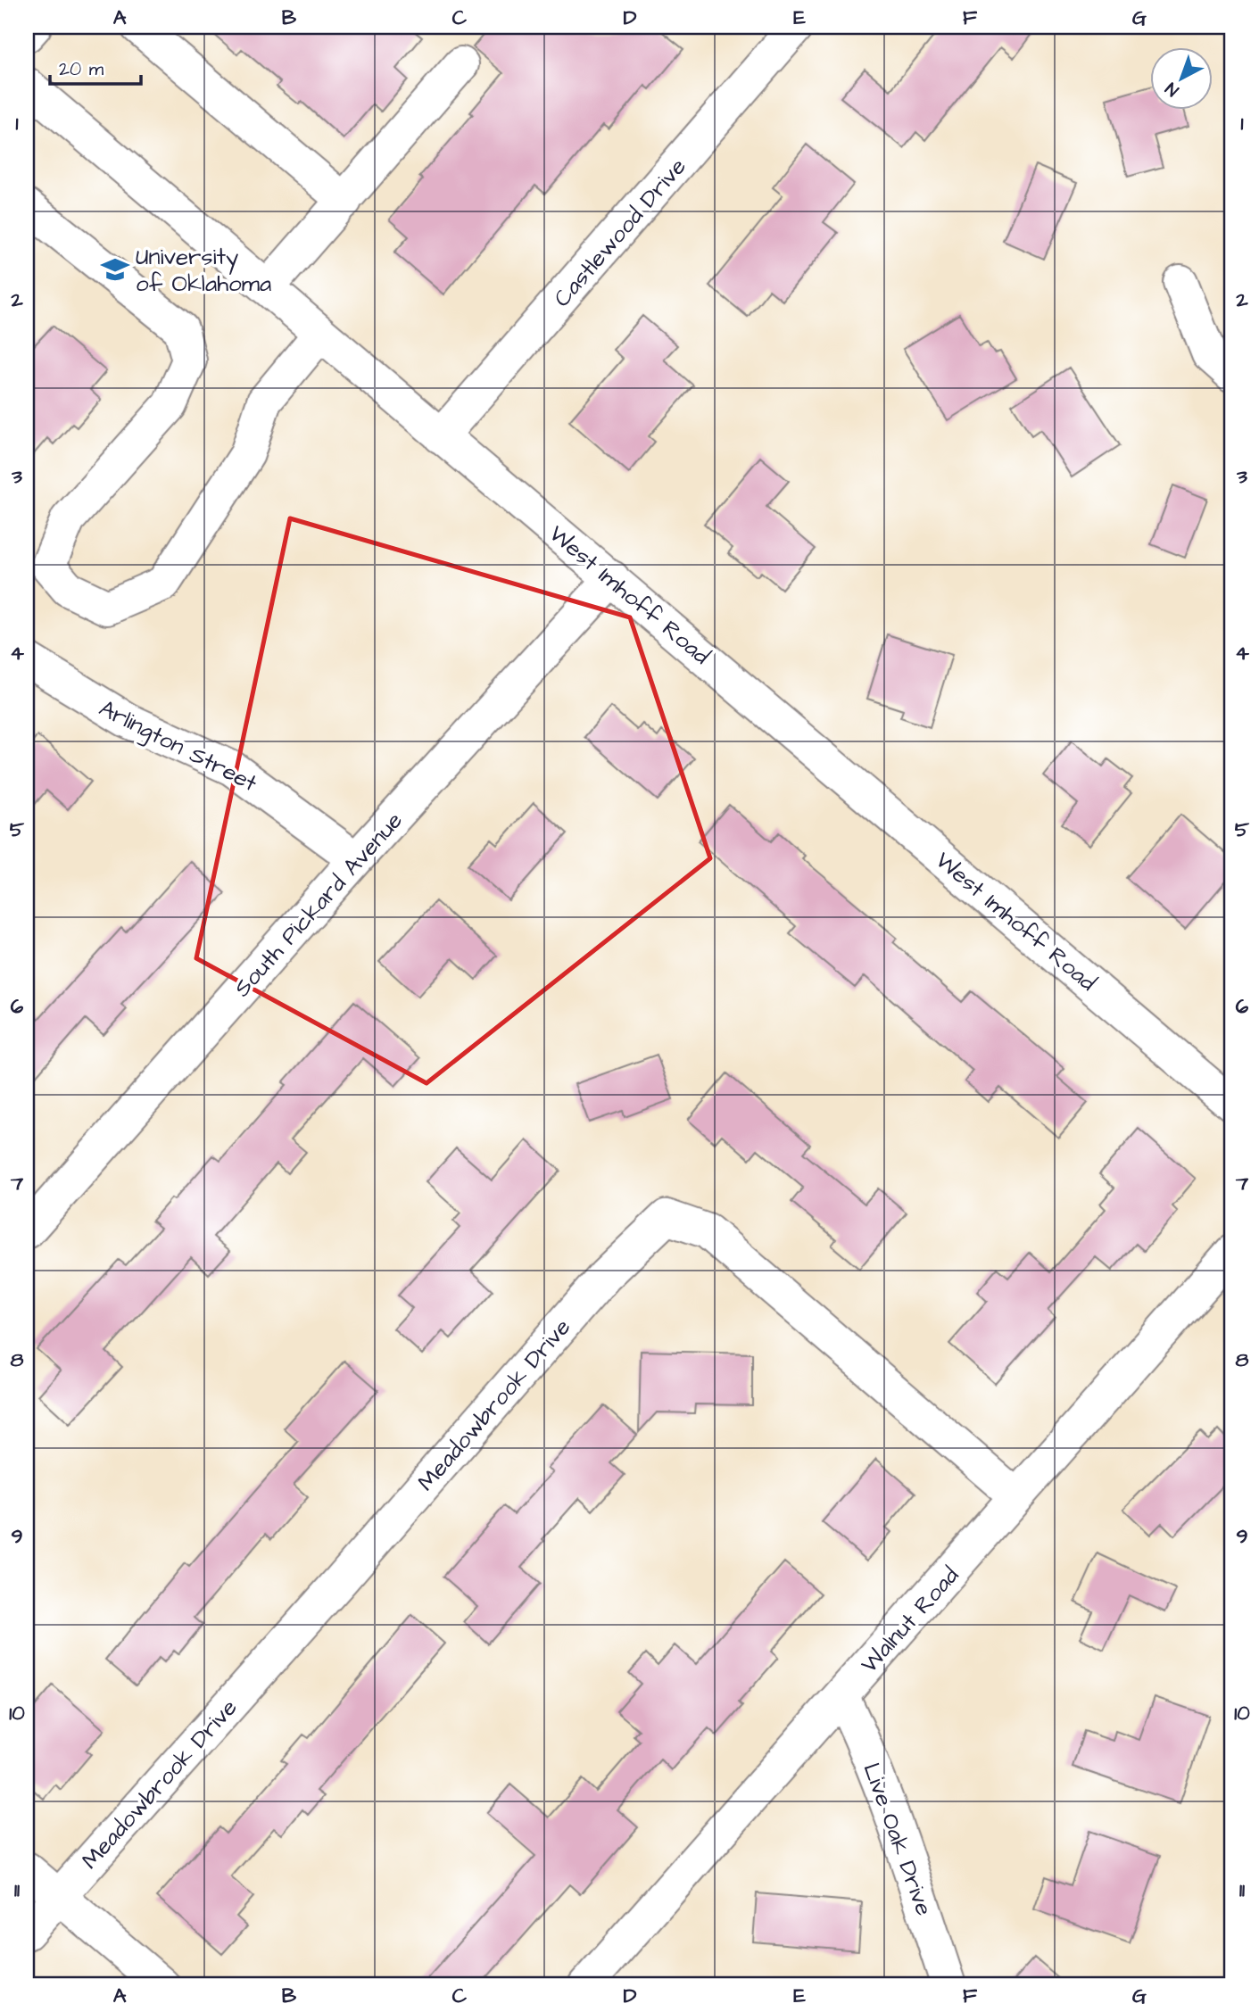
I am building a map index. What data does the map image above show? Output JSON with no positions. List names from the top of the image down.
{
  "streets": {
    "street": [
      "Castlewood Drive",
      "West Imhoff Road",
      "Arlington Street",
      "South Pickard Avenue",
      "Meadowbrook Drive",
      "Walnut Road",
      "Live Oak Drive"
    ]
  },
  "crossings": [
    ["Castlewood Drive", "West Imhoff Road"],
    ["West Imhoff Road", "South Pickard Avenue"],
    ["Arlington Street", "South Pickard Avenue"],
    ["Meadowbrook Drive", "Walnut Road"],
    ["Walnut Road", "Live Oak Drive"]
  ],
  "places": {
    "school or university": ["University of Oklahoma"]
  },
  "scale_bar": "20 m",
  "north": "bottom left",
  "grid": {
    "columns": [
      "A",
      "B",
      "C",
      "D",
      "E",
      "F",
      "G"
    ],
    "rows": [
      "1",
      "2",
      "3",
      "4",
      "5",
      "6",
      "7",
      "8",
      "9",
      "10",
      "11"
    ]
  }
}
